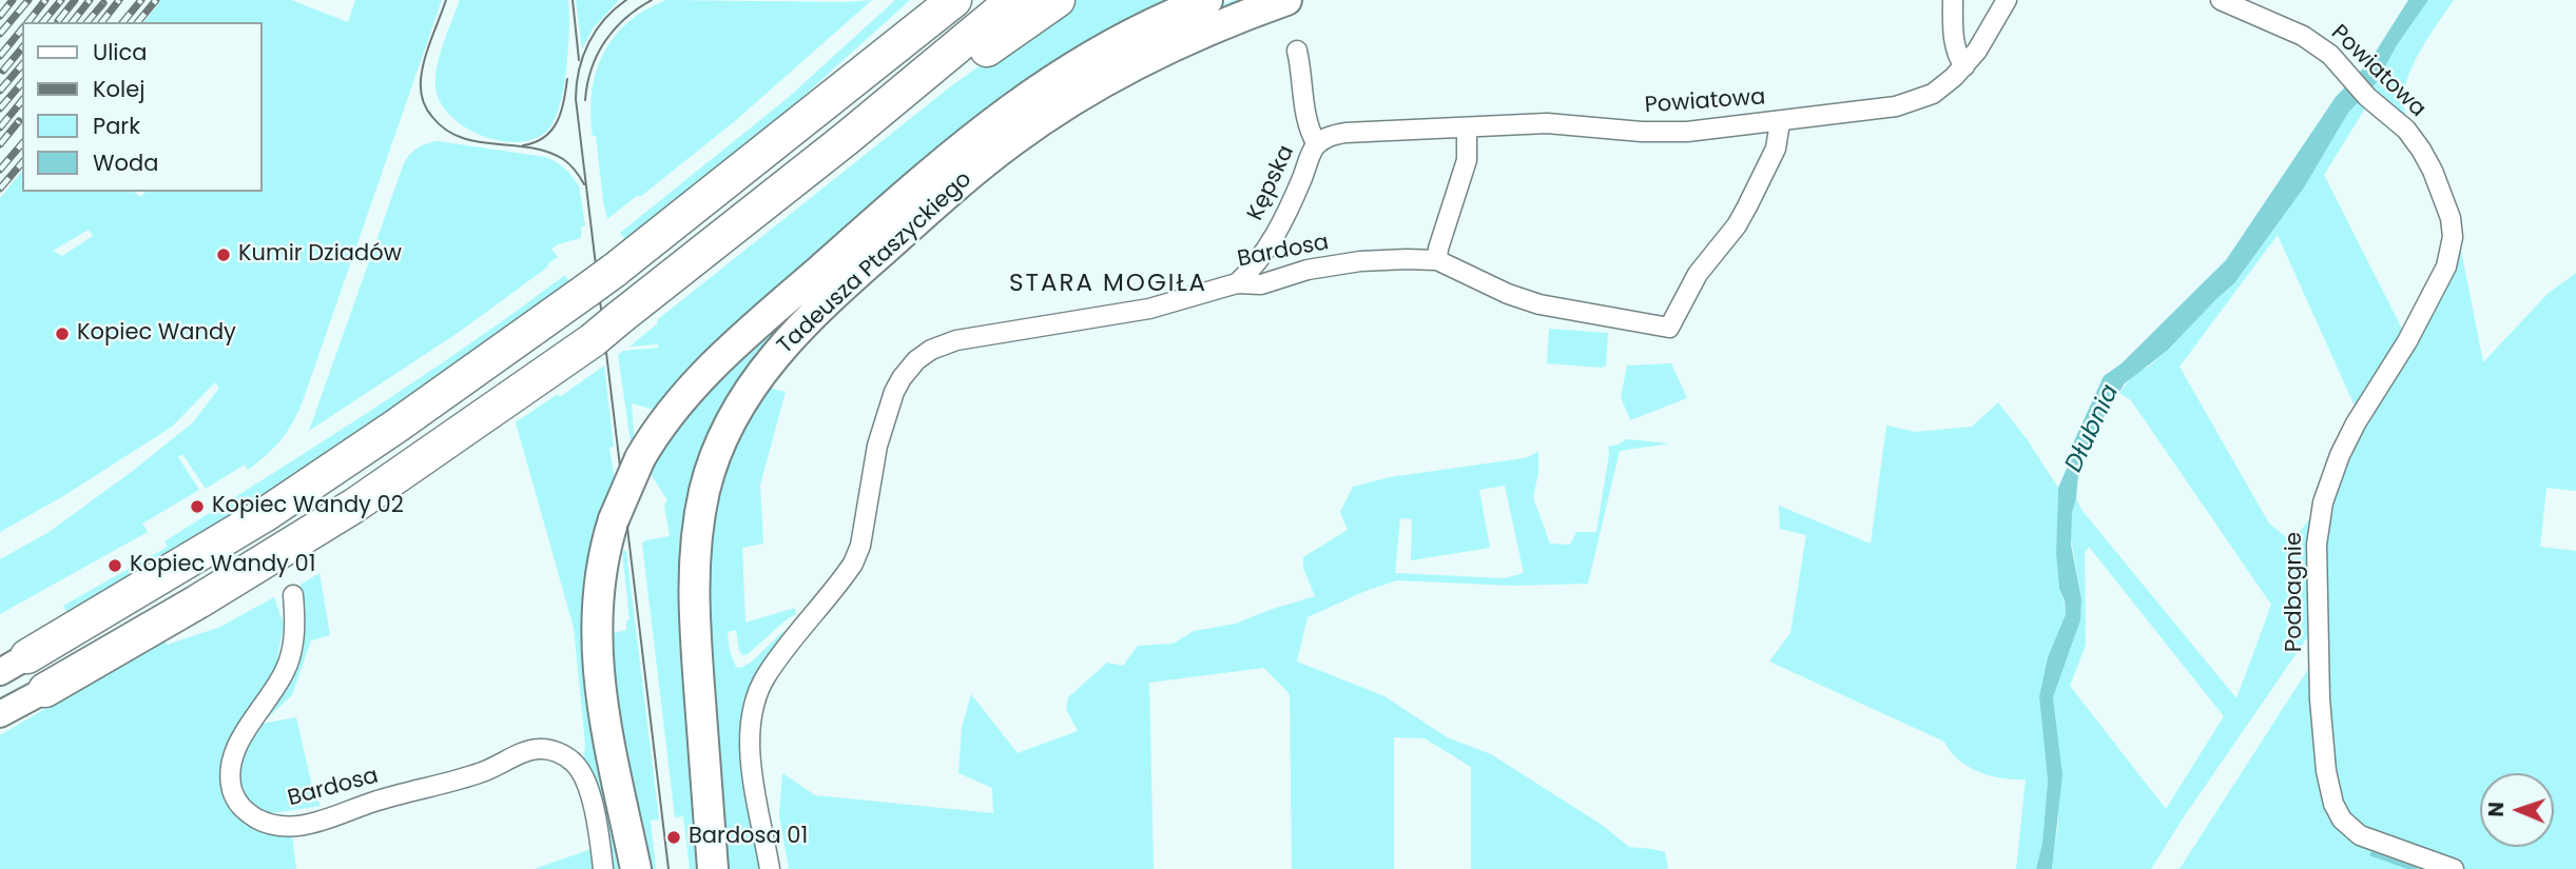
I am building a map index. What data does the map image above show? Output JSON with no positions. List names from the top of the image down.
{
  "streets": {
    "main road": ["Tadeusza Ptaszyckiego"],
    "street": [
      "Powiatowa",
      "Kępska",
      "Bardosa",
      "Podbagnie"
    ]
  },
  "crossings": [
    ["Powiatowa", "Kępska"],
    ["Powiatowa", "Bardosa"],
    ["Powiatowa", "Podbagnie"],
    ["Kępska", "Bardosa"]
  ],
  "districts": ["STARA MOGIŁA"],
  "water": ["Dłubnia"],
  "places": [
    "Kumir Dziadów",
    "Kopiec Wandy",
    "Kopiec Wandy 02",
    "Kopiec Wandy 01",
    "Bardosa 01"
  ],
  "legend": [
    "Ulica",
    "Kolej",
    "Park",
    "Woda"
  ],
  "north": "left"
}
